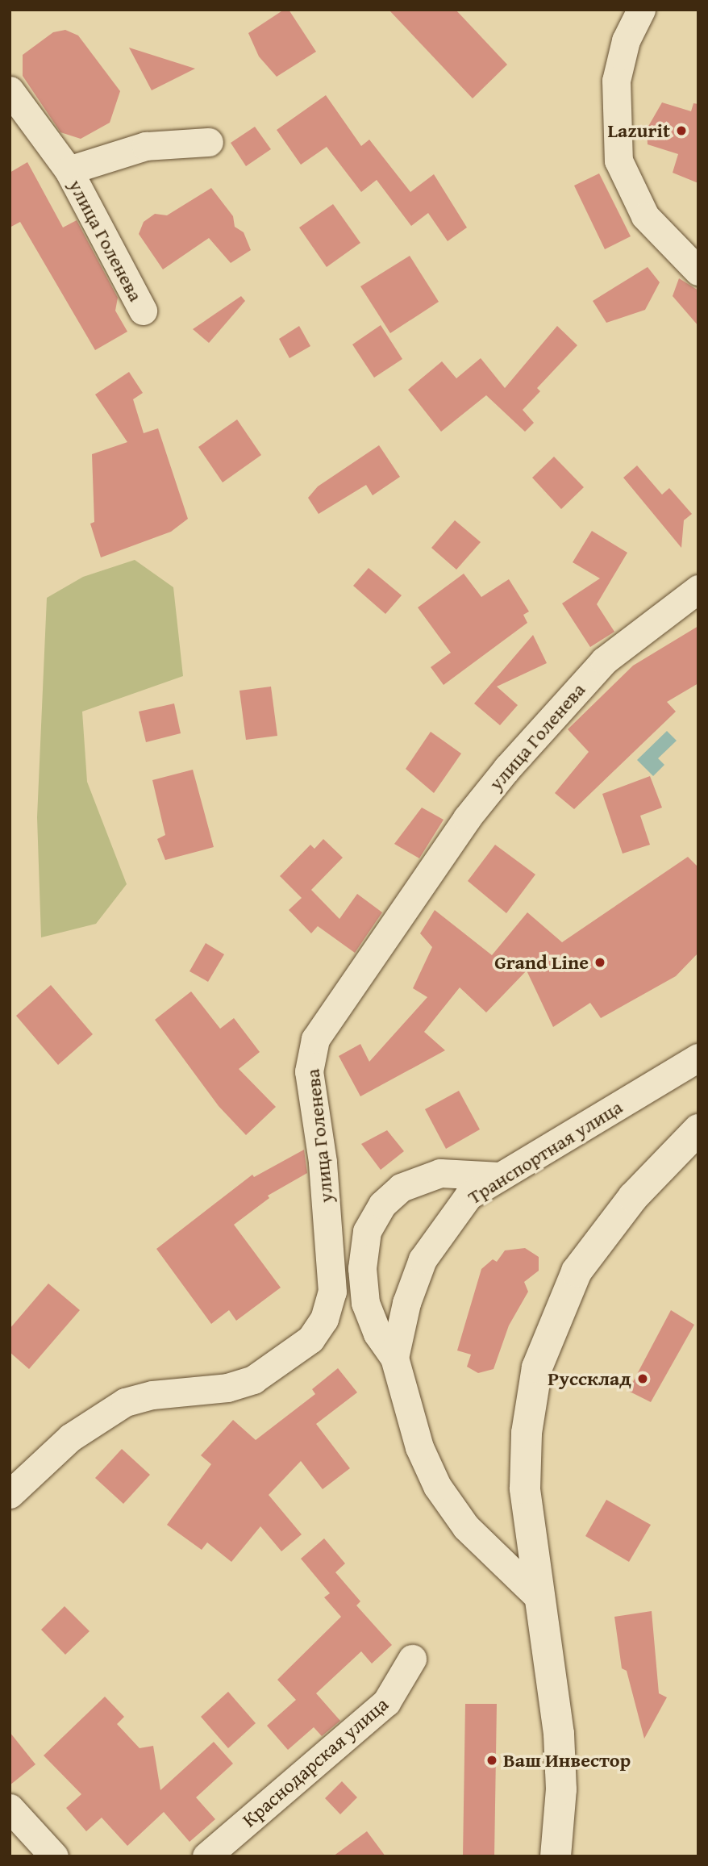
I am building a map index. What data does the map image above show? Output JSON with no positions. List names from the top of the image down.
{
  "streets": {
    "street": ["улица Голенева", "Транспортная улица", "Краснодарская улица"]
  },
  "places": [
    "Lazurit",
    "Grand Line",
    "Руссклад",
    "Ваш Инвестор"
  ]
}
